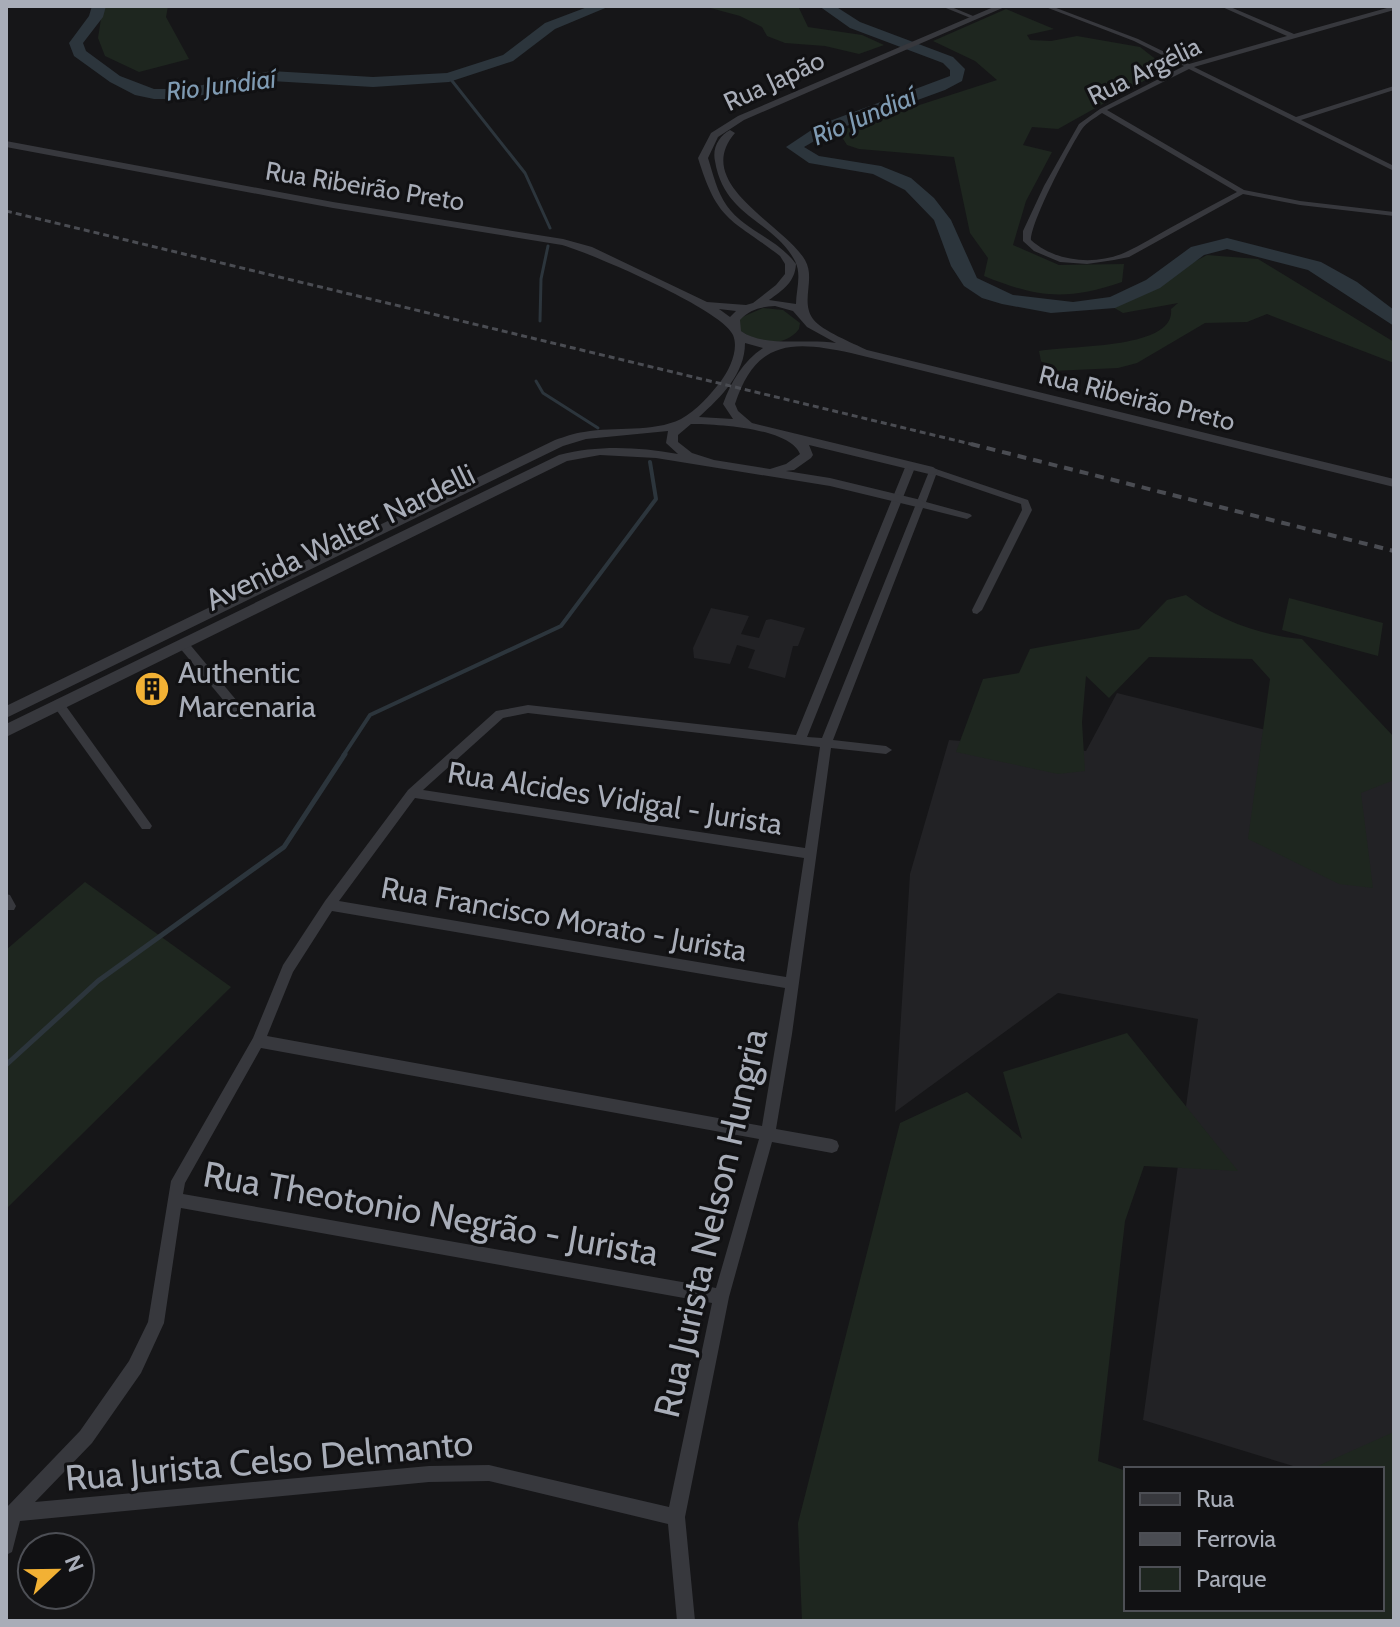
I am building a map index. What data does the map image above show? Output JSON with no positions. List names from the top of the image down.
{
  "streets": {
    "street": [
      "Rua Argélia",
      "Rua Japão",
      "Rua Ribeirão Preto",
      "Avenida Walter Nardelli",
      "Rua Alcides Vidigal - Jurista",
      "Rua Francisco Morato - Jurista",
      "Rua Theotonio Negrão - Jurista",
      "Rua Jurista Nelson Hungria",
      "Rua Jurista Celso Delmanto"
    ]
  },
  "crossings": [
    ["Rua Japão", "Rua Ribeirão Preto"],
    ["Avenida Walter Nardelli", "Rua Jurista Nelson Hungria"],
    ["Rua Alcides Vidigal - Jurista", "Rua Jurista Nelson Hungria"],
    ["Rua Francisco Morato - Jurista", "Rua Jurista Nelson Hungria"],
    ["Rua Theotonio Negrão - Jurista", "Rua Jurista Nelson Hungria"],
    ["Rua Jurista Nelson Hungria", "Rua Jurista Celso Delmanto"]
  ],
  "water": ["Rio Jundiaí"],
  "places": {
    "building": ["Authentic Marcenaria"]
  },
  "legend": ["Rua", "Ferrovia", "Parque"],
  "north": "right"
}
